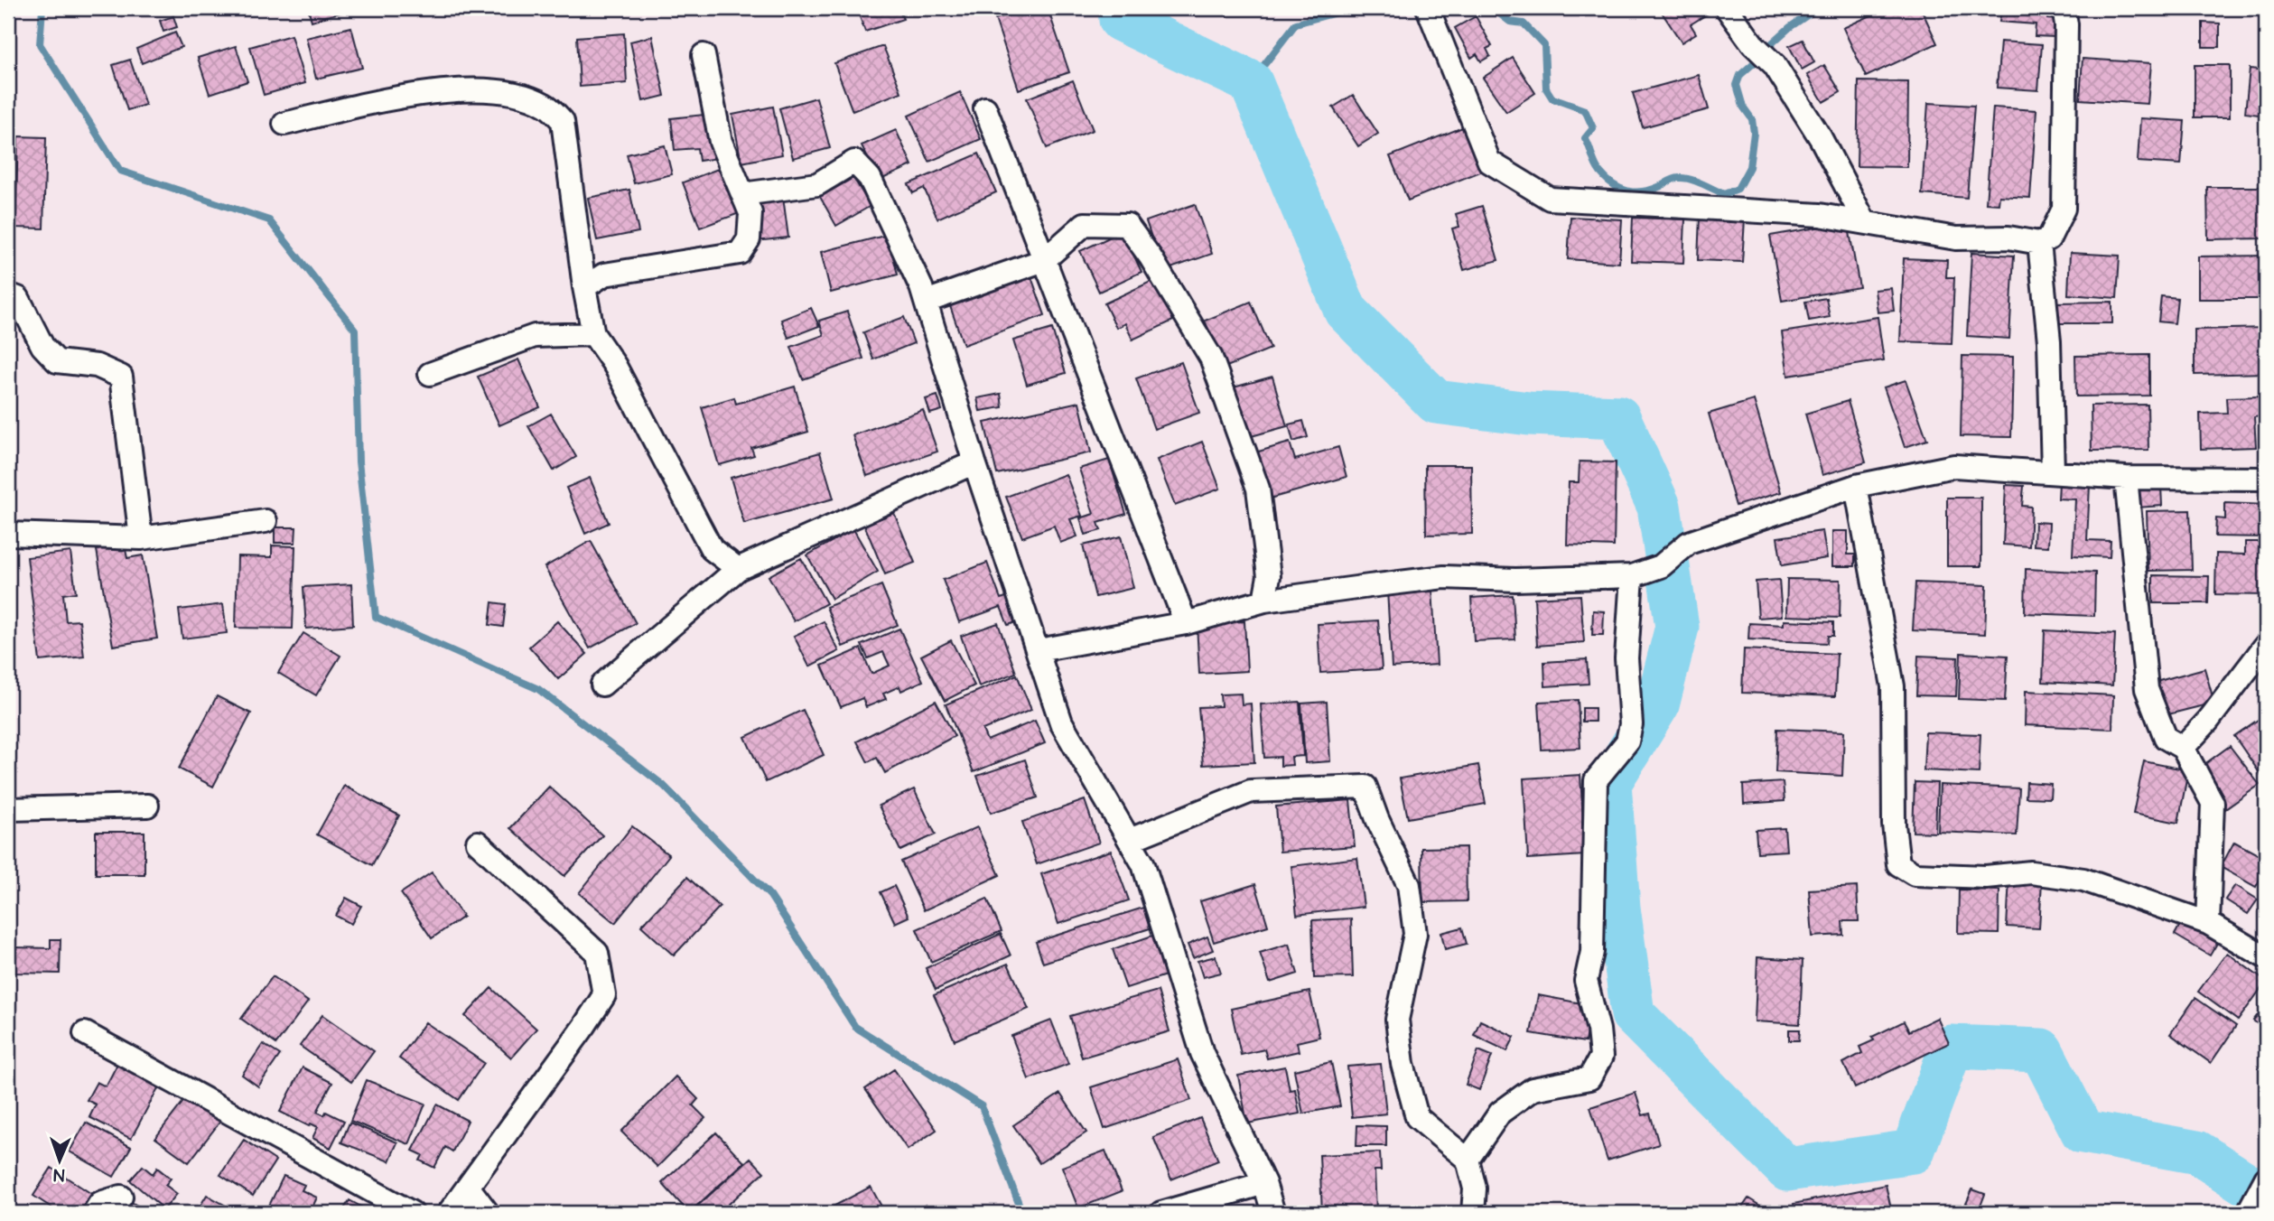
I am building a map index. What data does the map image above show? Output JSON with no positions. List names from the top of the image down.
{
  "north": "bottom"
}
